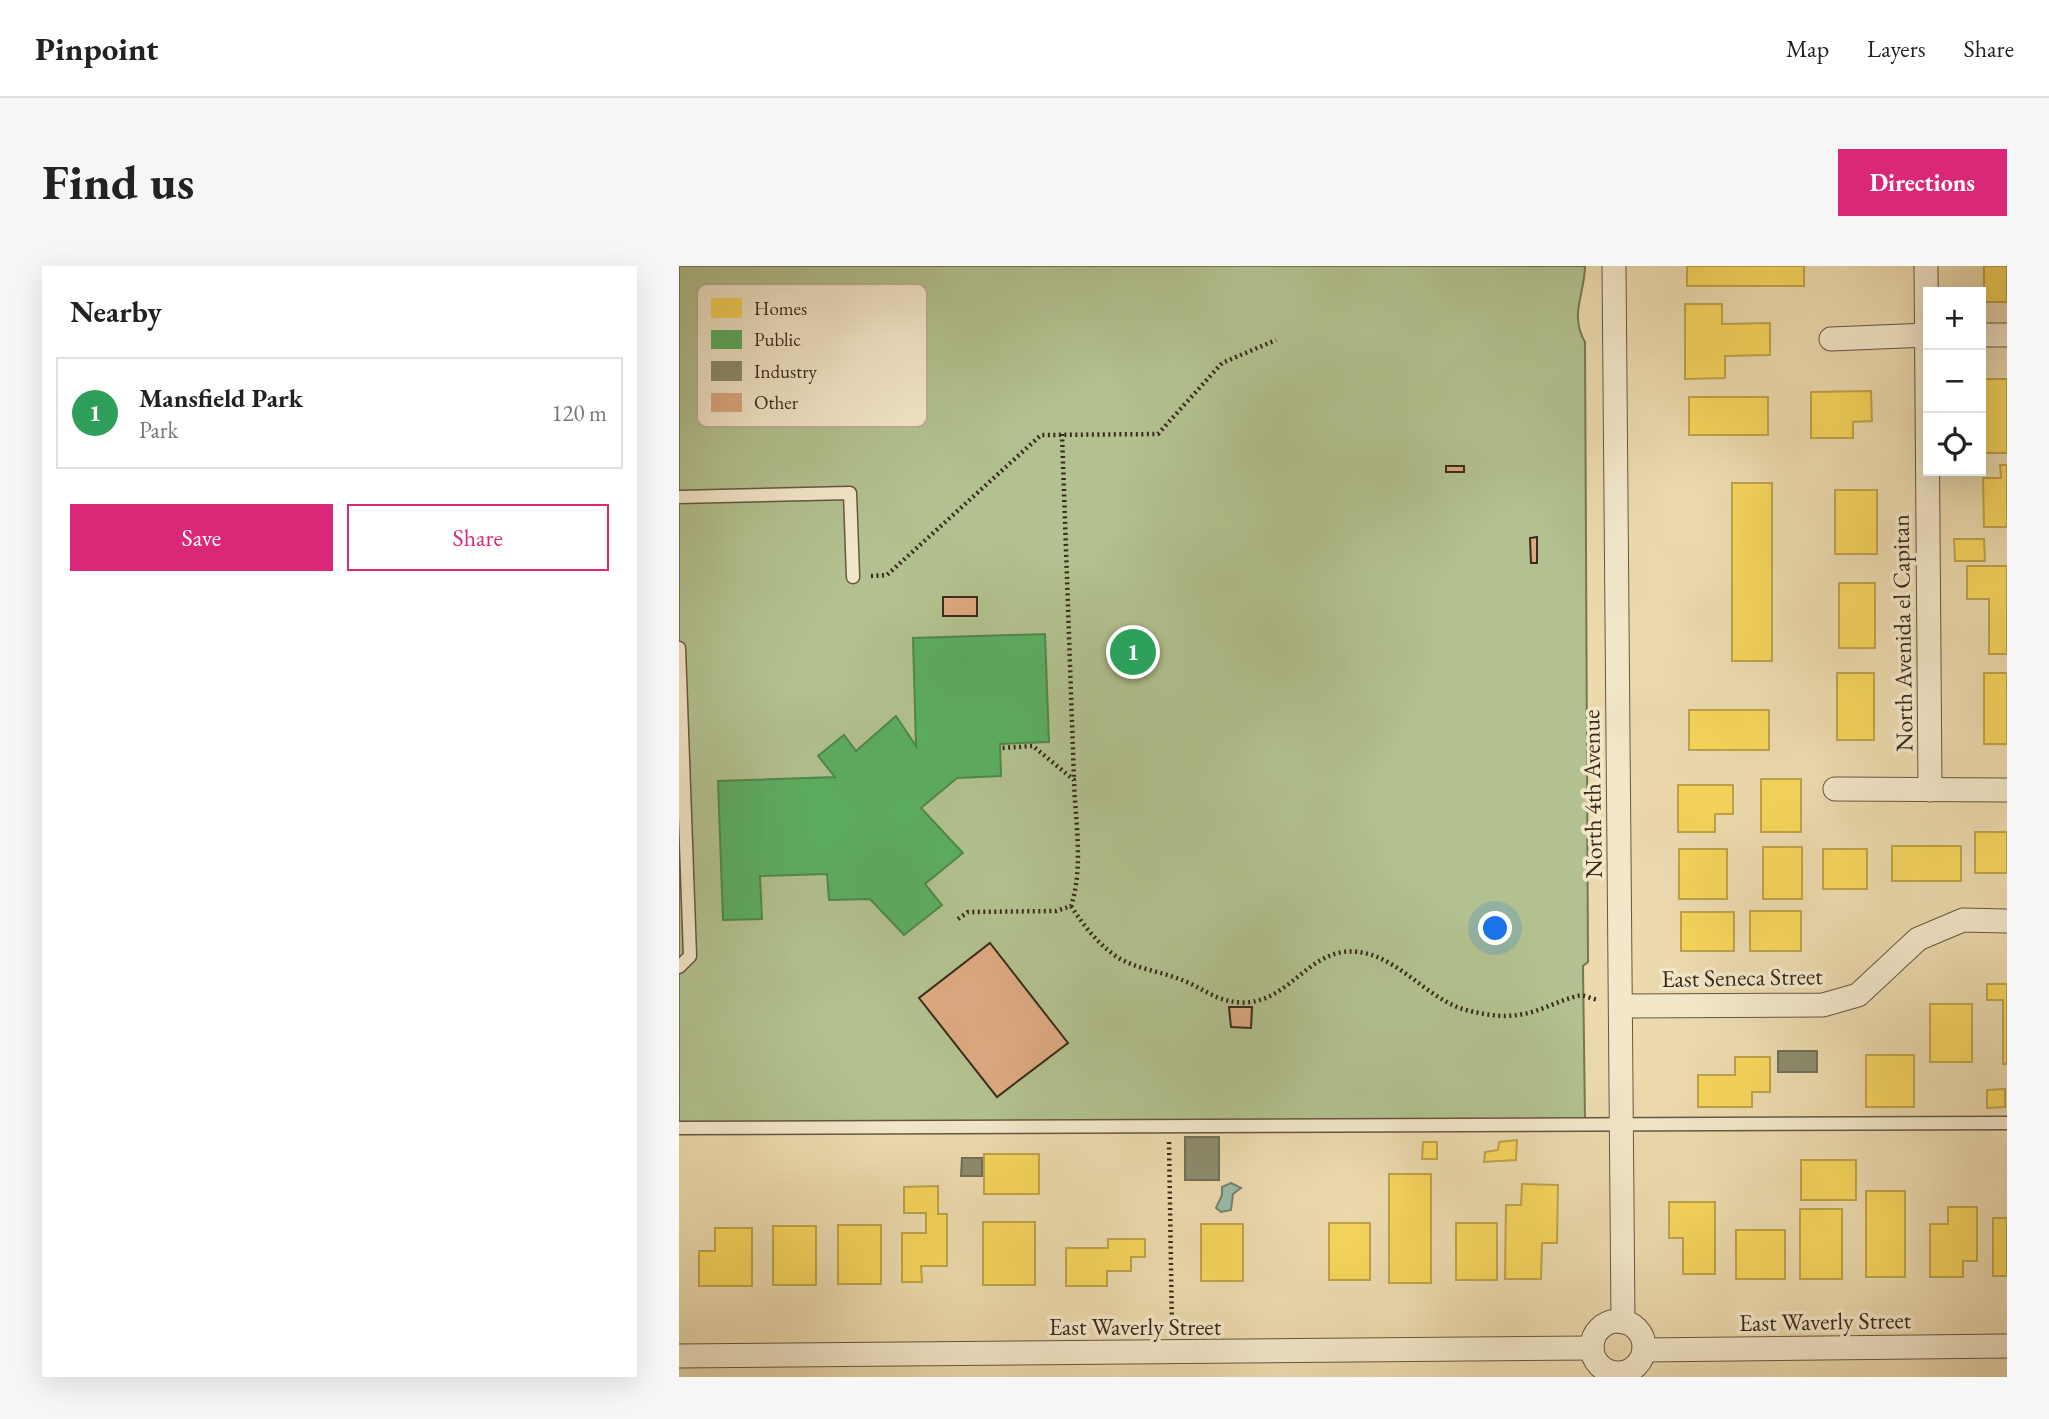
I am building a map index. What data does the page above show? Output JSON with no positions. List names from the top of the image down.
{
  "streets": {
    "street": [
      "North Avenida el Capitan",
      "North 4th Avenue",
      "East Seneca Street",
      "East Waverly Street"
    ]
  },
  "crossings": [
    ["North 4th Avenue", "East Seneca Street"],
    ["North 4th Avenue", "East Waverly Street"]
  ],
  "legend": [
    "Homes",
    "Public",
    "Industry",
    "Other"
  ],
  "page": {
    "header": "Pinpoint",
    "nav": ["Map", "Layers", "Share"],
    "buttons": [
      "Directions",
      ["Save", "Share"]
    ],
    "title": "Find us",
    "heading": "Nearby",
    "map_buttons": ["+", "−"],
    "list": [
      {
        "mark": "1",
        "name": "Mansfield Park",
        "note": "Park",
        "value": "120 m"
      }
    ],
    "pins": "1"
  }
}
